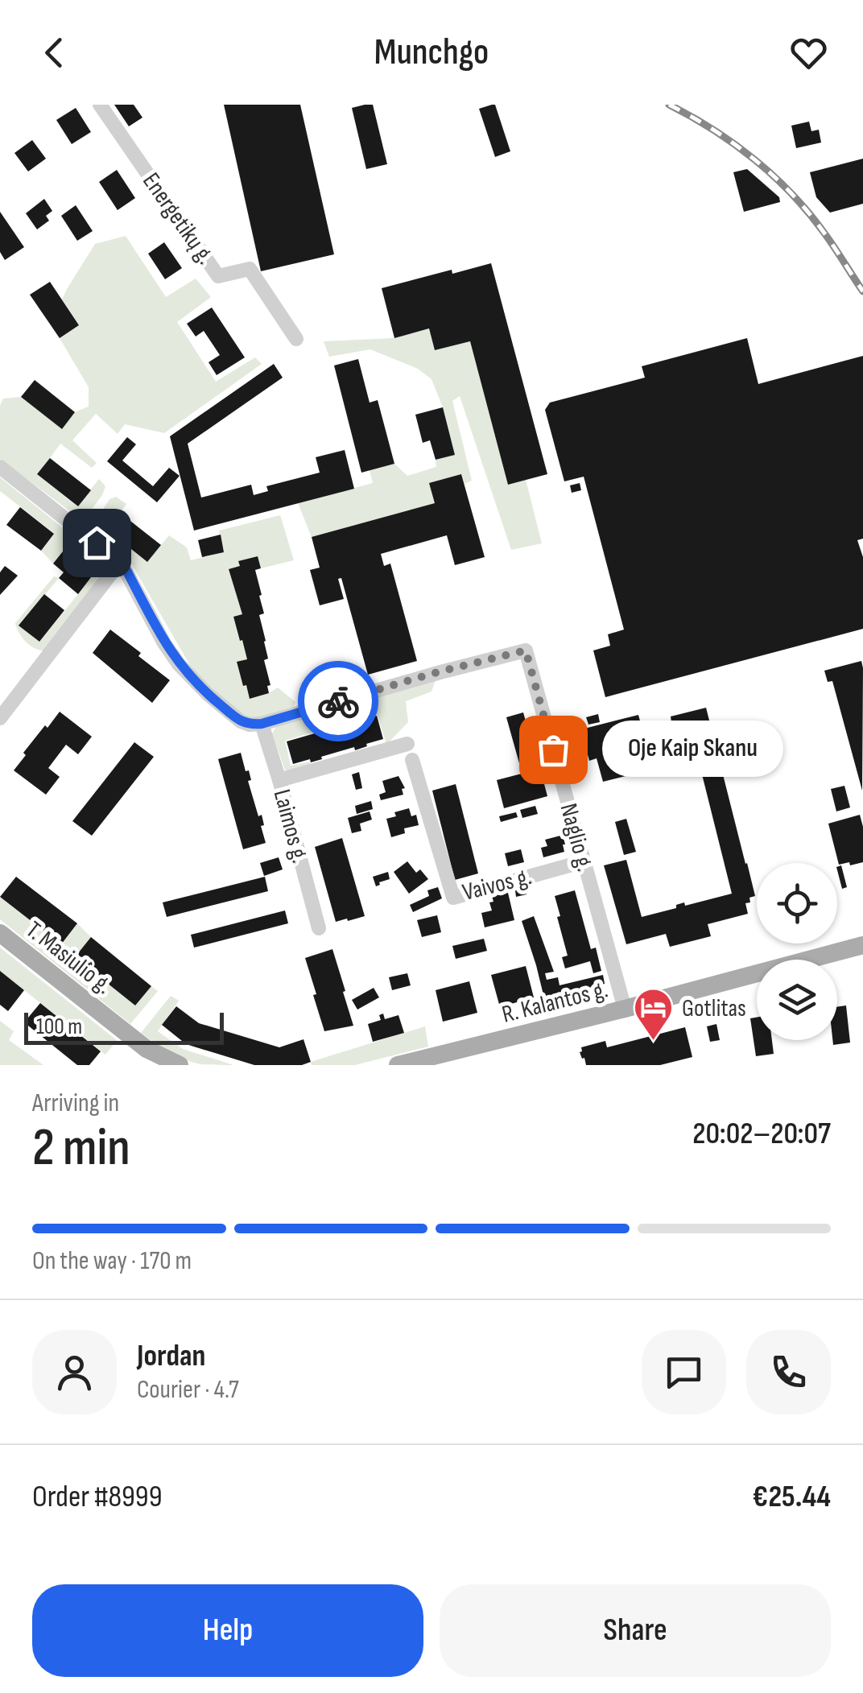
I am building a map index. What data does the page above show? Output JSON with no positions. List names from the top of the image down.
{
  "streets": {
    "main road": ["T. Masiulio g.", "R. Kalantos g."],
    "street": [
      "Energetikų g.",
      "Laimos g.",
      "Naglio g.",
      "Vaivos g."
    ]
  },
  "crossings": [
    ["Laimos g.", "Naglio g."],
    ["Naglio g.", "Vaivos g."],
    ["Naglio g.", "R. Kalantos g."]
  ],
  "places": {
    "other": ["Oje Kaip Skanu"],
    "hotel": ["Gotlitas"]
  },
  "scale_bar": "100 m",
  "page": {
    "header": "Munchgo",
    "bubble": "Oje Kaip Skanu",
    "scale": "100 m",
    "heading": ["2 min", "Arriving in", "20:02–20:07"],
    "panel": [
      "Jordan",
      "Courier · 4.7",
      "Order #8999",
      "€25.44"
    ],
    "bar": "On the way · 170 m",
    "buttons": ["Help", "Share"]
  }
}
